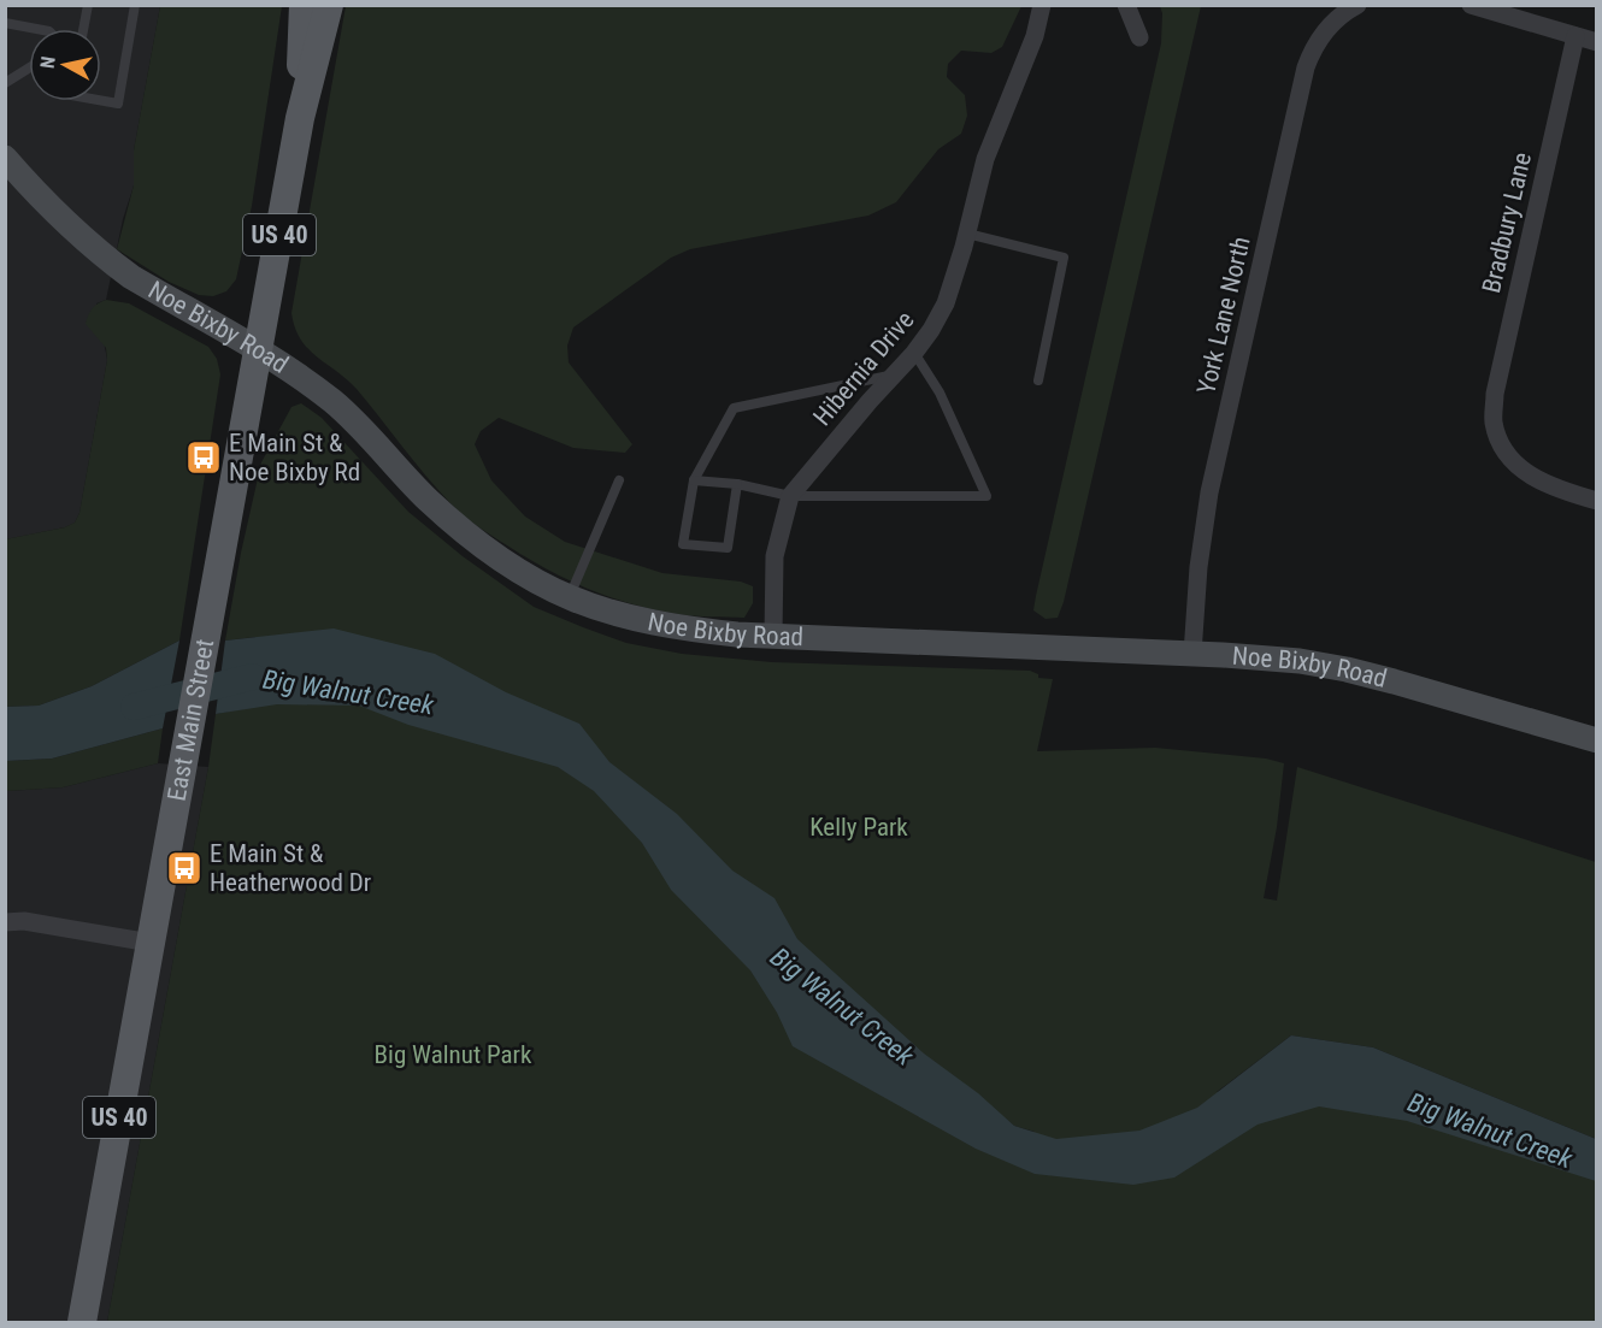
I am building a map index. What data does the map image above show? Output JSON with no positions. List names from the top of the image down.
{
  "streets": {
    "main road": ["US 40", "East Main Street"],
    "street": [
      "Bradbury Lane",
      "York Lane North",
      "Noe Bixby Road",
      "Hibernia Drive"
    ]
  },
  "crossings": [
    ["York Lane North", "Noe Bixby Road"],
    ["Noe Bixby Road", "Hibernia Drive"],
    ["Noe Bixby Road", "East Main Street"]
  ],
  "water": ["Big Walnut Creek"],
  "parks": ["Kelly Park", "Big Walnut Park"],
  "places": {
    "bus stop": ["E Main St & Noe Bixby Rd", "E Main St & Heatherwood Dr"]
  },
  "north": "left"
}
